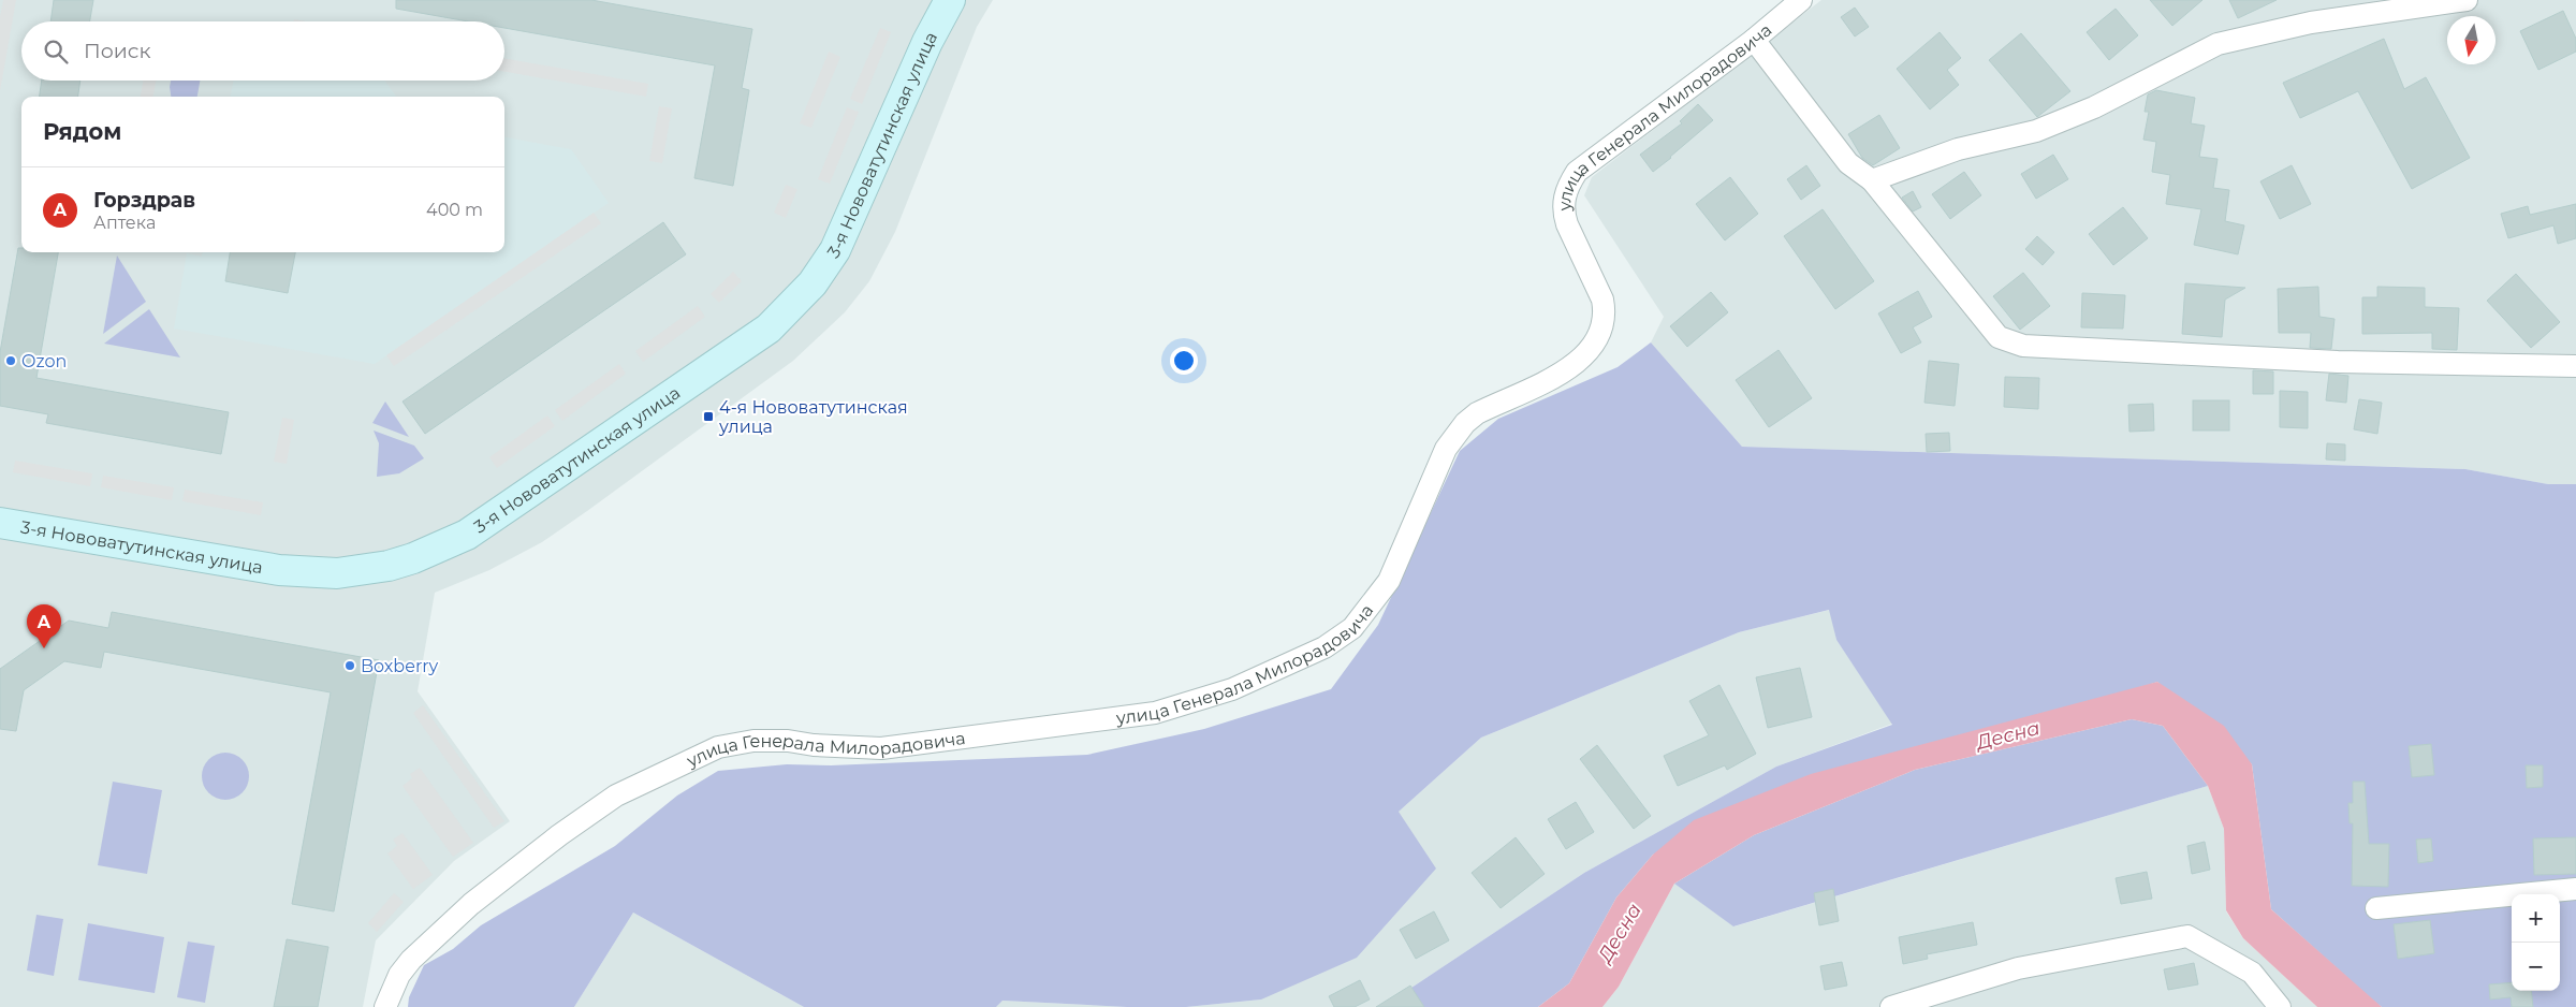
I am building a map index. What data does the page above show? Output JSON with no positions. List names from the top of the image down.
{
  "streets": {
    "street": ["улица Генерала Милорадовича", "3-я Нововатутинская улица"]
  },
  "water": ["Десна"],
  "places": {
    "other": ["Ozon", "Boxberry"],
    "transit": ["4-я Нововатутинская улица"]
  },
  "north": "bottom",
  "page": {
    "search": "Поиск",
    "heading": "Рядом",
    "list": [
      {
        "mark": "A",
        "name": "Горздрав",
        "note": "Аптека",
        "value": "400 m"
      }
    ],
    "pins": "A",
    "map_buttons": ["+", "−"]
  }
}
